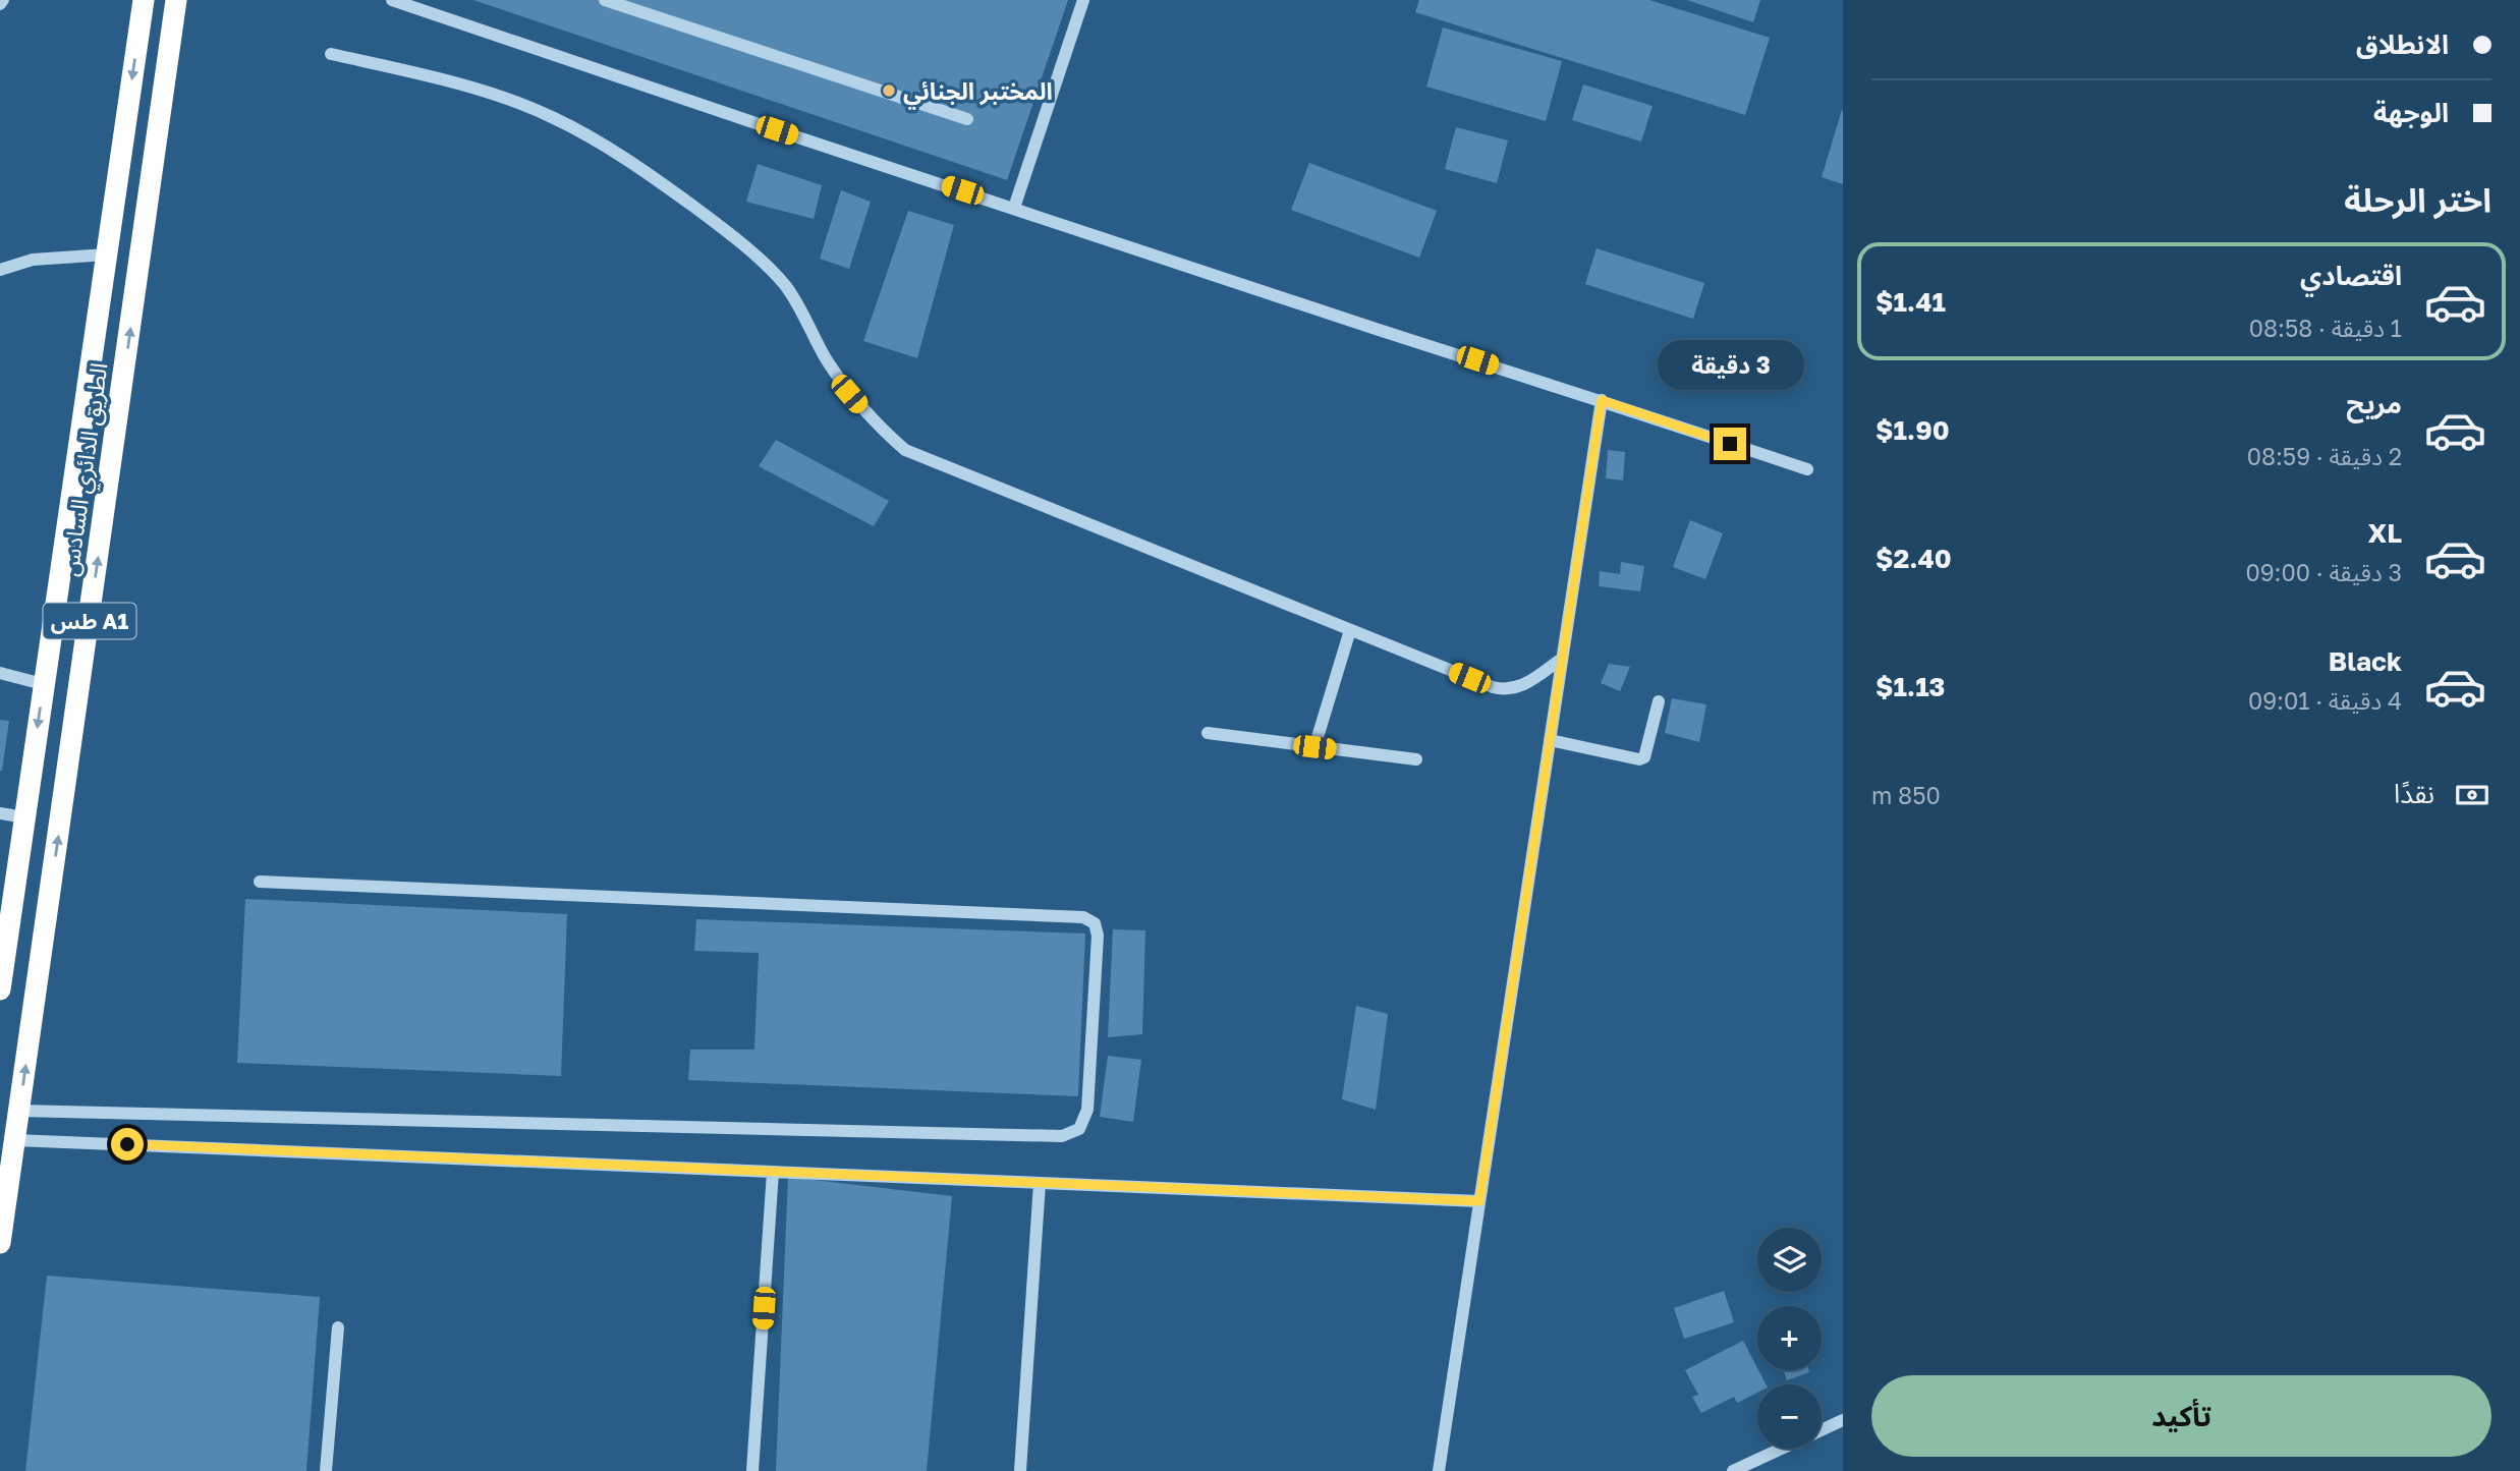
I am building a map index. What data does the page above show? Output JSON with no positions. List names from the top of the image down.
{
  "streets": {
    "highway": ["الطريق الدائري السادس", "طس A1"]
  },
  "places": ["المختبر الجنائي"],
  "page": {
    "banner": ["الانطلاق", "الوجهة"],
    "heading": "اختر الرحلة",
    "list": [
      {
        "name": "اقتصادي",
        "note": "1 دقيقة · 08:58",
        "value": "$1.41"
      },
      {
        "name": "مريح",
        "note": "2 دقيقة · 08:59",
        "value": "$1.90"
      },
      {
        "name": "XL",
        "note": "3 دقيقة · 09:00",
        "value": "$2.40"
      },
      {
        "name": "Black",
        "note": "4 دقيقة · 09:01",
        "value": "$1.13"
      }
    ],
    "bubble": "3 دقيقة",
    "pay": ["نقدًا", "850 m"],
    "map_buttons": ["+", "−"],
    "buttons": "تأكيد"
  }
}
